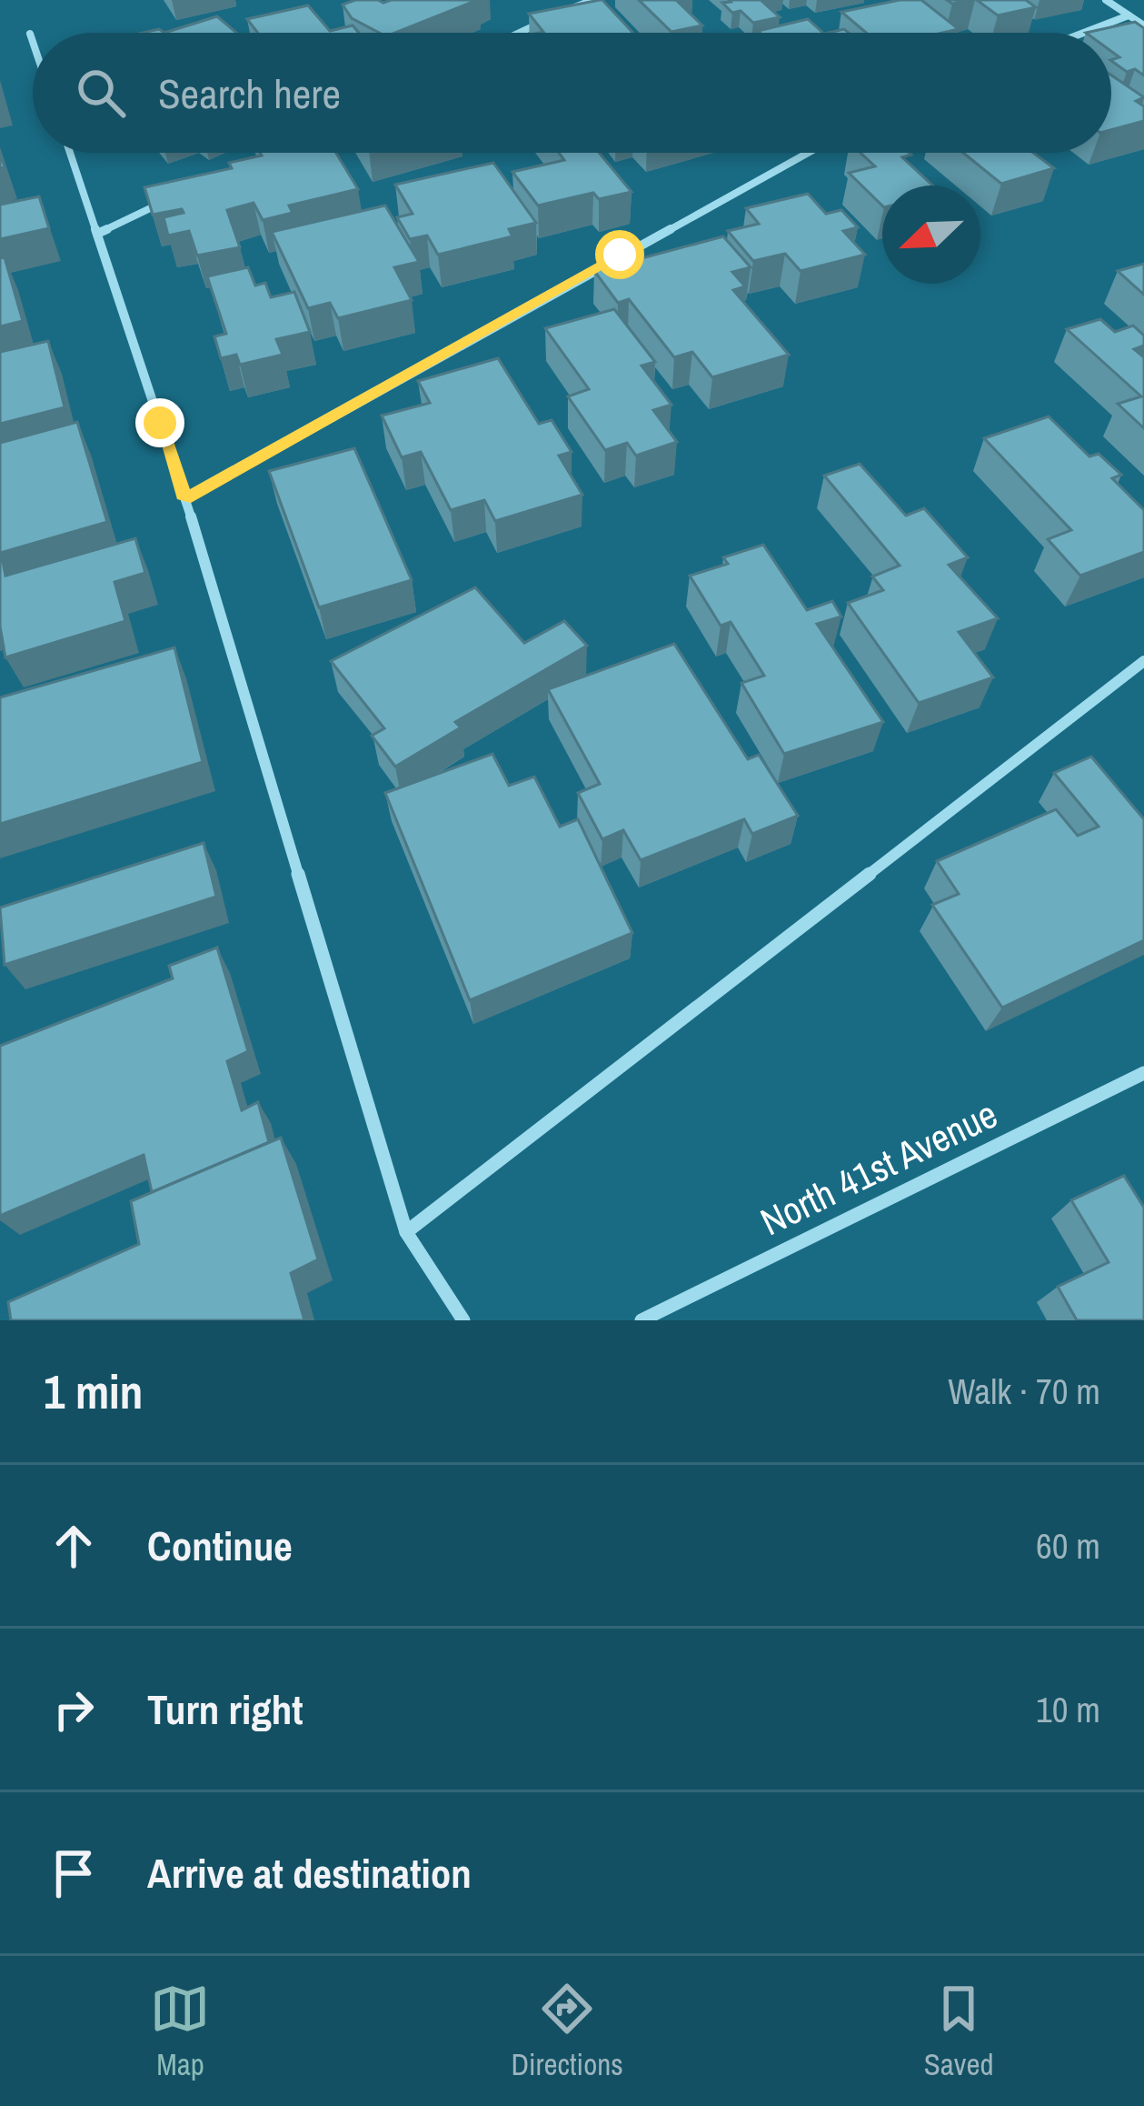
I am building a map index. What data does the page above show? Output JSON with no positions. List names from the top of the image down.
{
  "streets": {
    "street": ["North 41st Avenue"]
  },
  "north": "bottom left",
  "page": {
    "search": "Search here",
    "heading": ["1 min", "Walk · 70 m"],
    "list": [
      ["Continue", "60 m"],
      ["Turn right", "10 m"],
      "Arrive at destination"
    ],
    "nav": ["Map", "Directions", "Saved"]
  }
}
